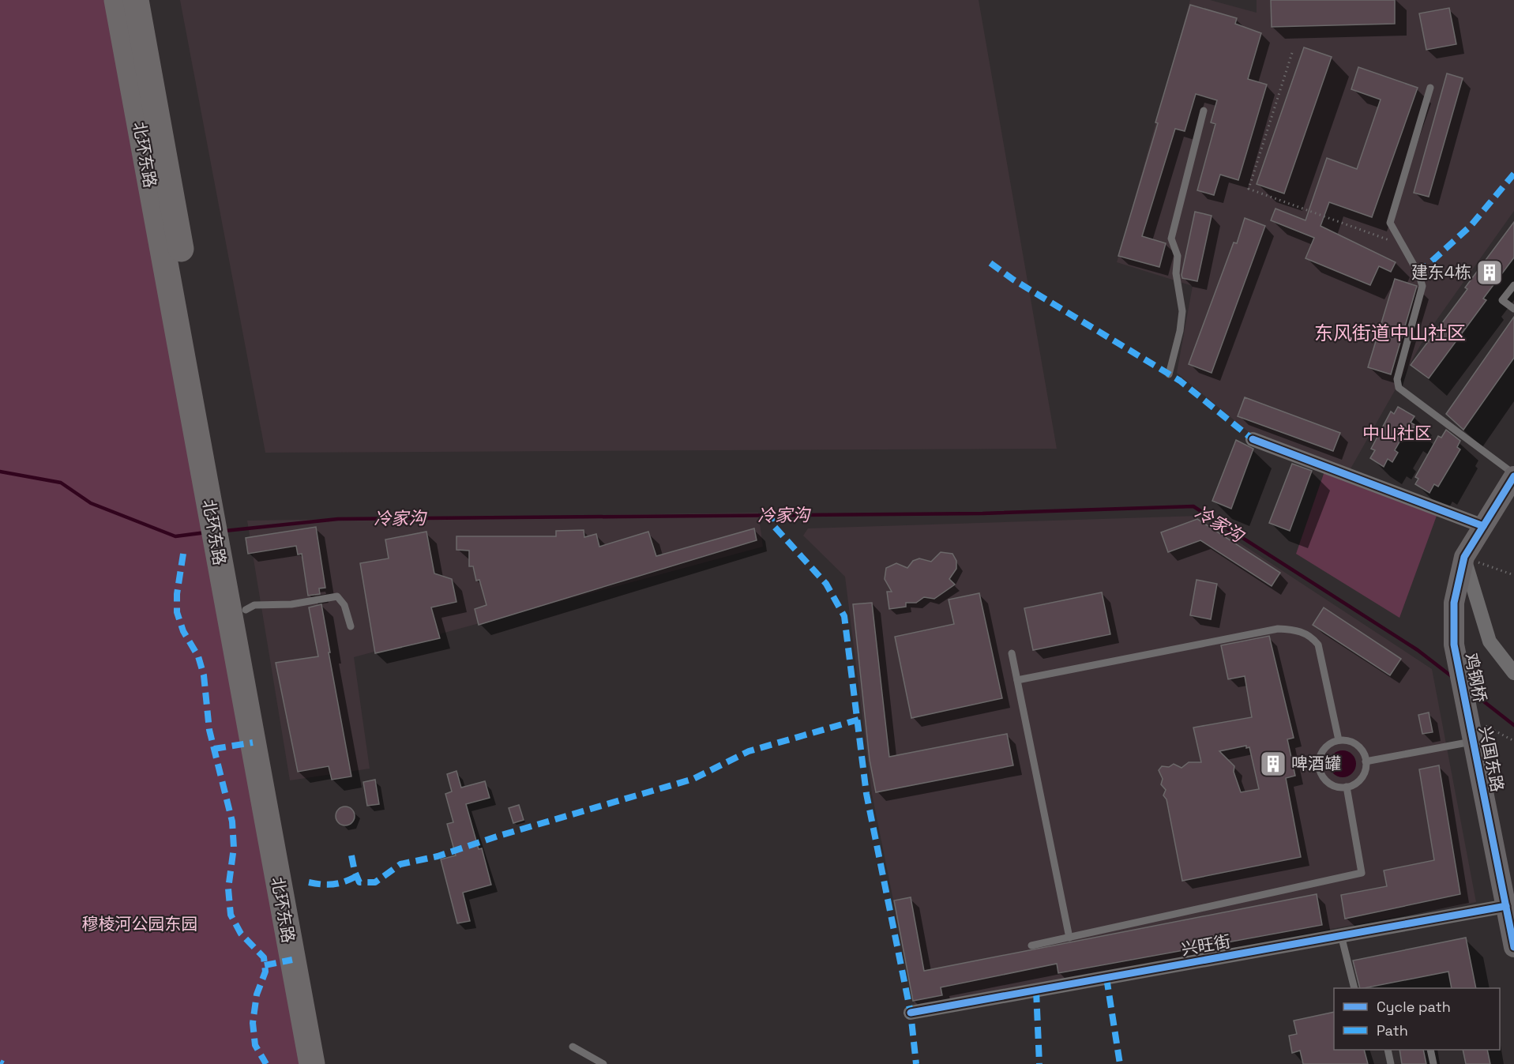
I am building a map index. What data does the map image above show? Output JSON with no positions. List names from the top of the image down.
{
  "streets": {
    "highway": ["北环东路"],
    "main road": ["鸡钢桥", "兴国东路"],
    "street": ["兴旺街"]
  },
  "crossings": [
    ["鸡钢桥", "兴国东路"],
    ["兴国东路", "兴旺街"]
  ],
  "districts": ["东风街道中山社区", "中山社区"],
  "water": ["冷家沟"],
  "parks": ["穆棱河公园东园"],
  "places": {
    "building": ["建东4栋", "啤酒罐"]
  },
  "legend": ["Cycle path", "Path"]
}
